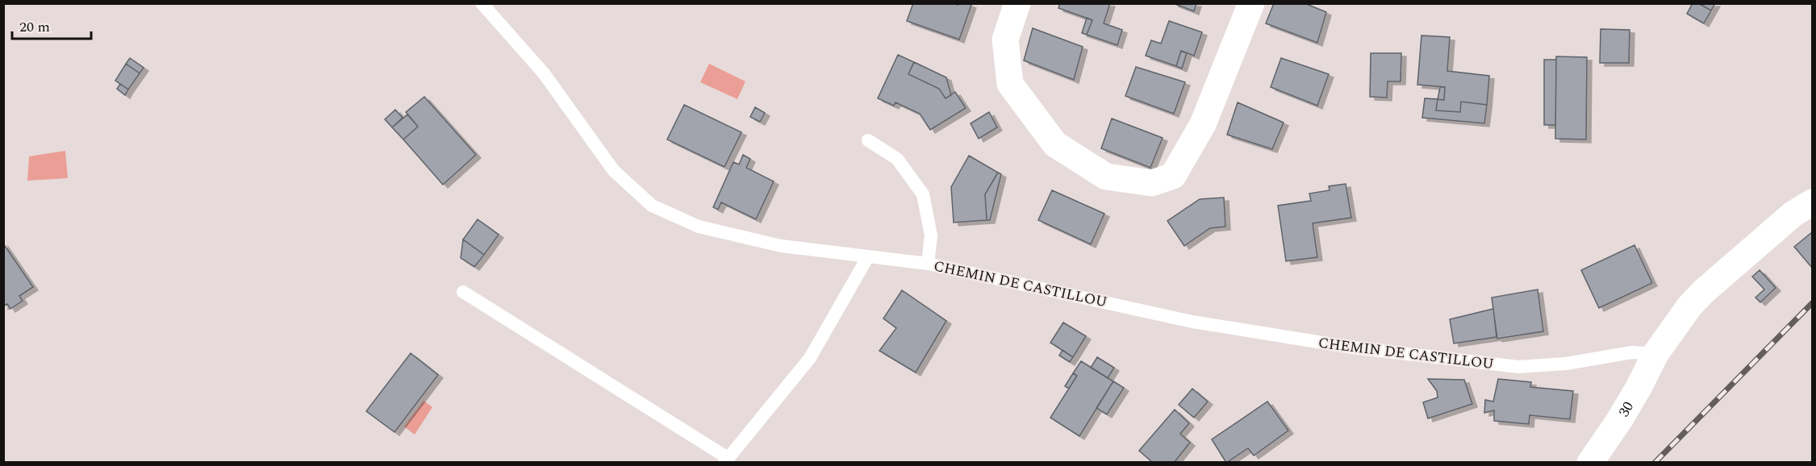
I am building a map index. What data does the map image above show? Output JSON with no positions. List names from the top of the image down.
{
  "streets": {
    "street": ["30"],
    "lane": ["CHEMIN DE CASTILLOU"]
  },
  "crossings": [
    ["CHEMIN DE CASTILLOU", "30"]
  ],
  "scale_bar": "20 m"
}
